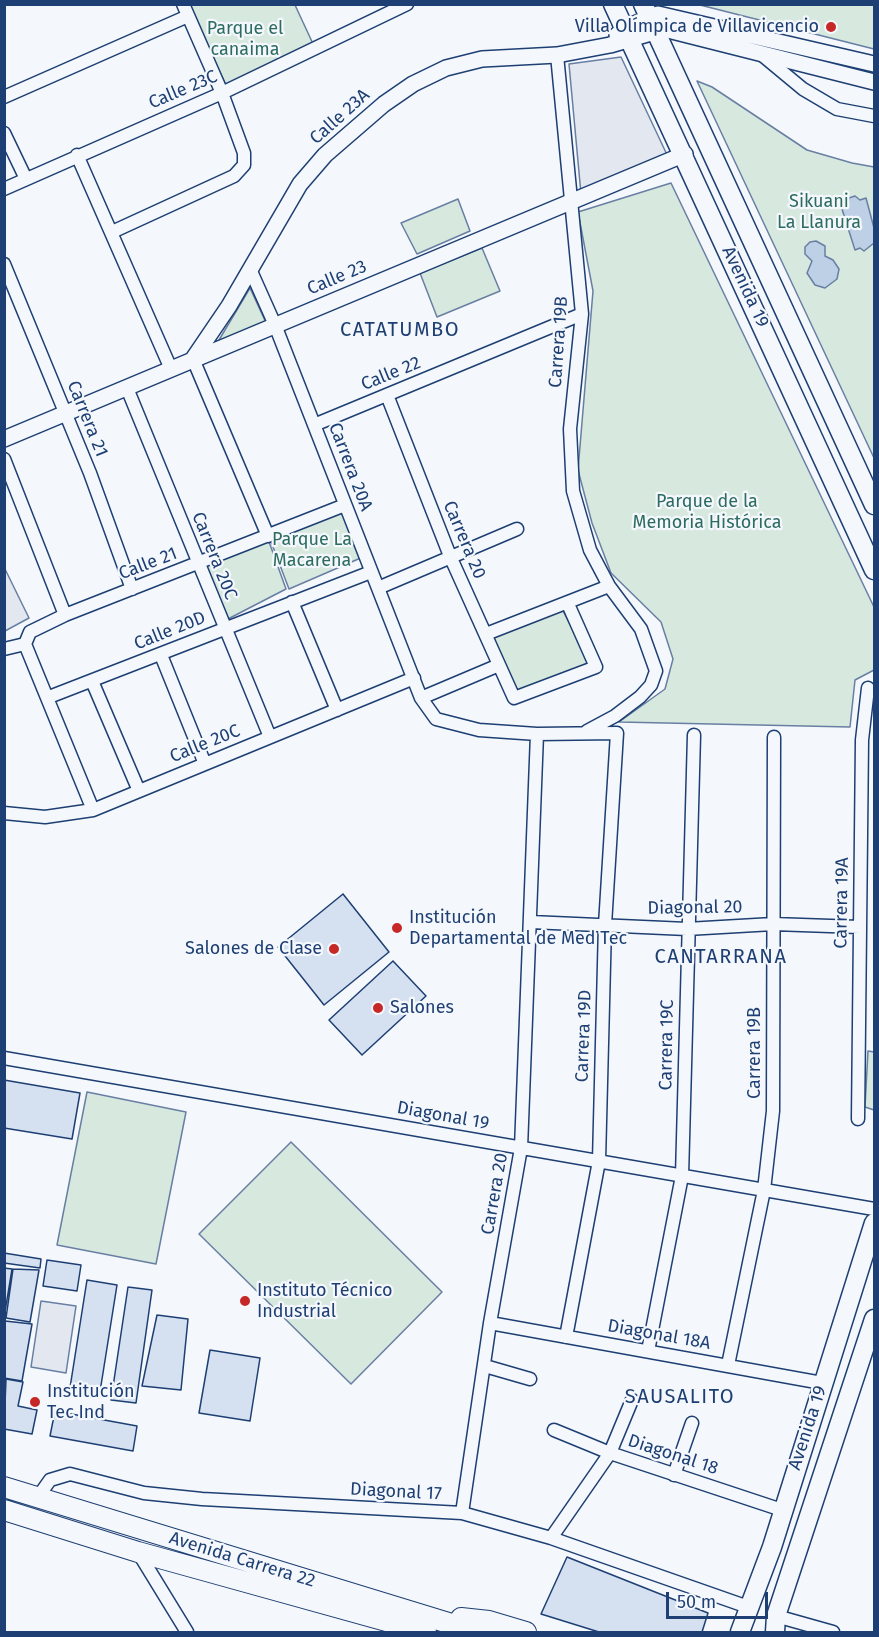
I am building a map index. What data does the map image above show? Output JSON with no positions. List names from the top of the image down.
{
  "streets": {
    "main road": ["Avenida 19", "Avenida Carrera 22"],
    "street": [
      "Calle 23C",
      "Calle 23A",
      "Calle 23",
      "Carrera 19B",
      "Calle 22",
      "Carrera 21",
      "Carrera 20A",
      "Carrera 20",
      "Carrera 20C",
      "Calle 21",
      "Calle 20D",
      "Calle 20C",
      "Carrera 19A",
      "Diagonal 20",
      "Carrera 19D",
      "Carrera 19C",
      "Diagonal 19",
      "Diagonal 18A",
      "Diagonal 18",
      "Diagonal 17"
    ]
  },
  "crossings": [
    ["Calle 23A", "Calle 23"],
    ["Calle 23A", "Avenida 19"],
    ["Calle 23A", "Carrera 20A"],
    ["Calle 23", "Avenida 19"],
    ["Calle 23", "Carrera 19B"],
    ["Calle 23", "Carrera 21"],
    ["Calle 23", "Carrera 20A"],
    ["Calle 23", "Carrera 20C"],
    ["Avenida 19", "Diagonal 18A"],
    ["Avenida 19", "Diagonal 18"],
    ["Avenida 19", "Diagonal 17"],
    ["Carrera 19B", "Calle 22"],
    ["Carrera 19B", "Diagonal 20"],
    ["Carrera 19B", "Diagonal 19"],
    ["Carrera 19B", "Diagonal 18A"],
    ["Calle 22", "Carrera 20A"],
    ["Calle 22", "Carrera 20"],
    ["Carrera 21", "Calle 21"],
    ["Carrera 20A", "Calle 21"],
    ["Carrera 20A", "Calle 20D"],
    ["Carrera 20A", "Calle 20C"],
    ["Carrera 20", "Diagonal 20"],
    ["Carrera 20", "Diagonal 19"],
    ["Carrera 20", "Diagonal 18A"],
    ["Carrera 20", "Diagonal 17"],
    ["Carrera 20C", "Calle 21"],
    ["Carrera 20C", "Calle 20D"],
    ["Carrera 20C", "Calle 20C"],
    ["Carrera 19A", "Diagonal 20"],
    ["Diagonal 20", "Carrera 19D"],
    ["Diagonal 20", "Carrera 19C"],
    ["Carrera 19D", "Diagonal 19"],
    ["Carrera 19D", "Diagonal 18A"],
    ["Carrera 19C", "Diagonal 19"],
    ["Carrera 19C", "Diagonal 18A"],
    ["Diagonal 17", "Avenida Carrera 22"]
  ],
  "districts": ["CATATUMBO", "CANTARRANA", "SAUSALITO"],
  "parks": [
    "Parque el canaima",
    "Sikuani La Llanura",
    "Parque de la Memoria Histórica",
    "Parque La Macarena"
  ],
  "places": [
    "Villa Olímpica de Villavicencio",
    "Institución Departamental de Med Tec",
    "Salones de Clase",
    "Salones",
    "Instituto Técnico Industrial",
    "Institución Tec Ind"
  ],
  "scale_bar": "50 m"
}
